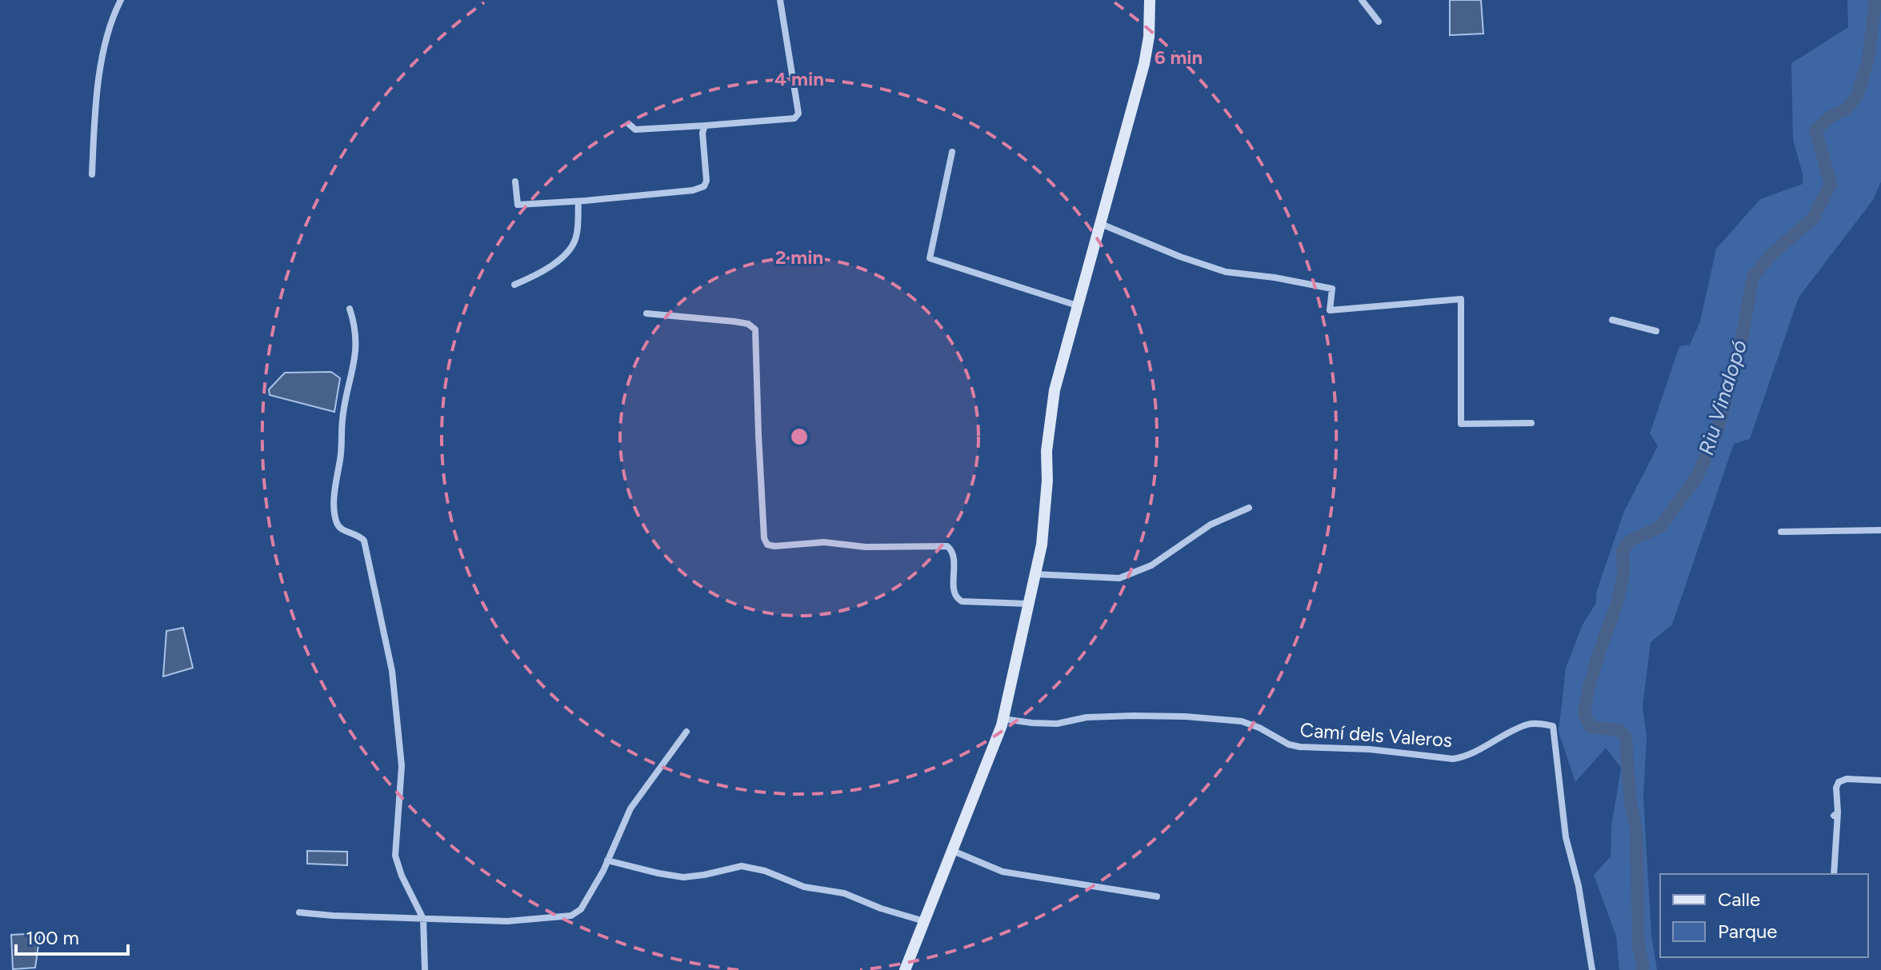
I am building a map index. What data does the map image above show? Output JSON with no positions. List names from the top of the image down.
{
  "streets": {
    "street": ["Camí dels Valeros"]
  },
  "water": ["Riu Vinalopó"],
  "legend": ["Calle", "Parque"],
  "scale_bar": "100 m",
  "rings": ["6 min", "4 min", "2 min"]
}
